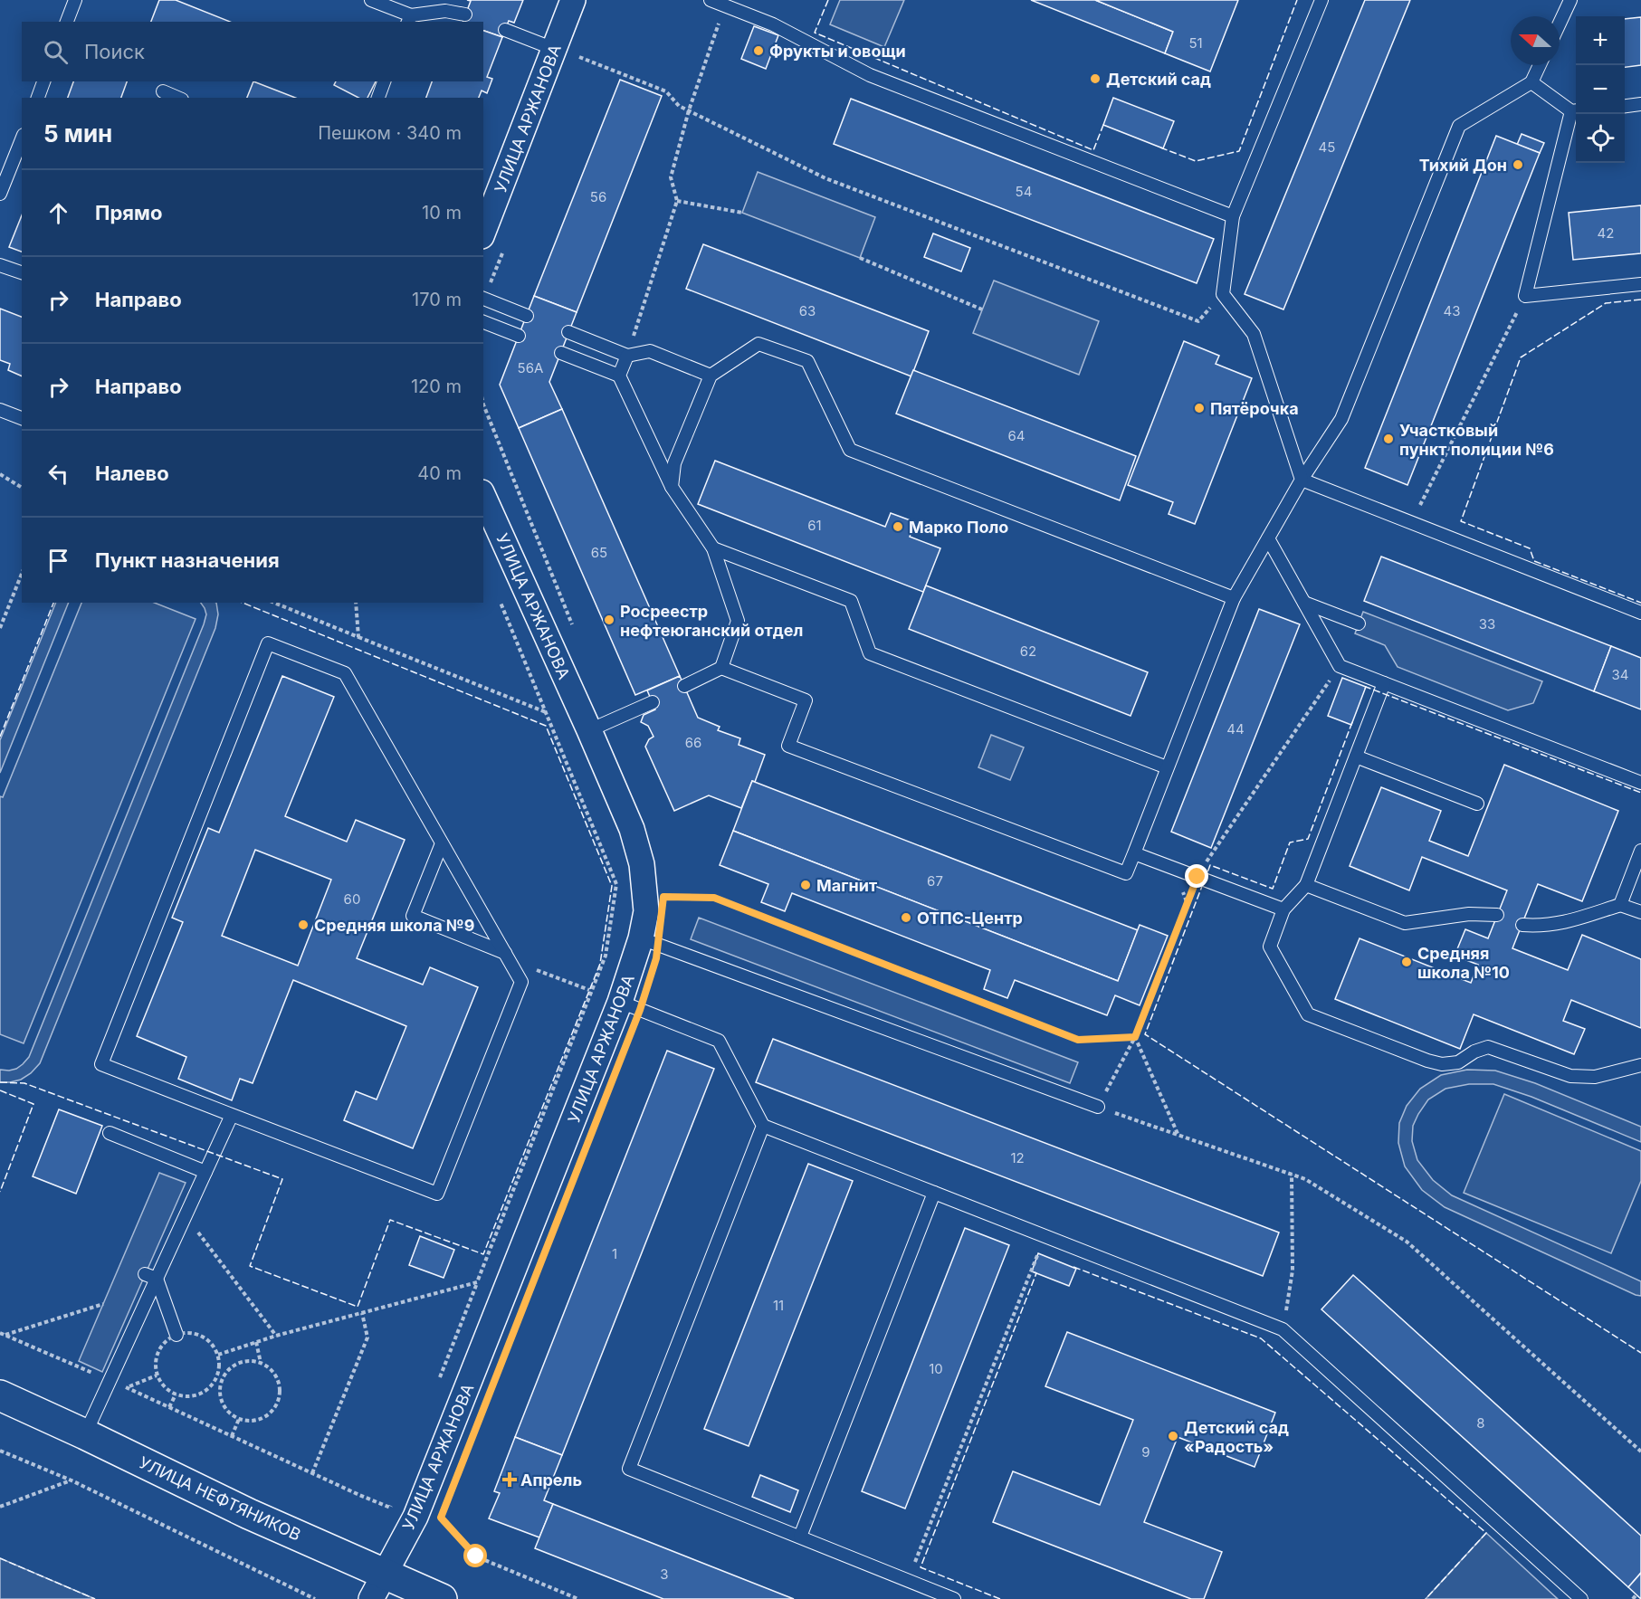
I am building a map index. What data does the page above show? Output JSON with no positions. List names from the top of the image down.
{
  "streets": {
    "main road": ["УЛИЦА НЕФТЯНИКОВ"],
    "street": ["УЛИЦА АРЖАНОВА"]
  },
  "crossings": [
    ["УЛИЦА АРЖАНОВА", "УЛИЦА НЕФТЯНИКОВ"]
  ],
  "places": {
    "other": [
      "Фрукты и овощи",
      "Детский сад",
      "Тихий Дон",
      "Пятёрочка",
      "Участковый пункт полиции №6",
      "Марко Поло",
      "Росреестр нефтеюганский отдел",
      "Магнит",
      "ОТПС-Центр",
      "Средняя школа №9",
      "Средняя школа №10",
      "Детский сад «Радость»"
    ],
    "health": ["Апрель"]
  },
  "house_numbers": [
    "51",
    "45",
    "54",
    "56",
    "42",
    "63",
    "43",
    "56А",
    "64",
    "61",
    "65",
    "33",
    "62",
    "34",
    "44",
    "66",
    "67",
    "60",
    "12",
    "1",
    "11",
    "10",
    "8",
    "9",
    "3"
  ],
  "north": "left",
  "page": {
    "map_buttons": ["+", "−"],
    "search": "Поиск",
    "heading": ["5 мин", "Пешком · 340 m"],
    "list": [
      ["Прямо", "10 m"],
      ["Направо", "170 m"],
      ["Направо", "120 m"],
      ["Налево", "40 m"],
      "Пункт назначения"
    ]
  }
}
